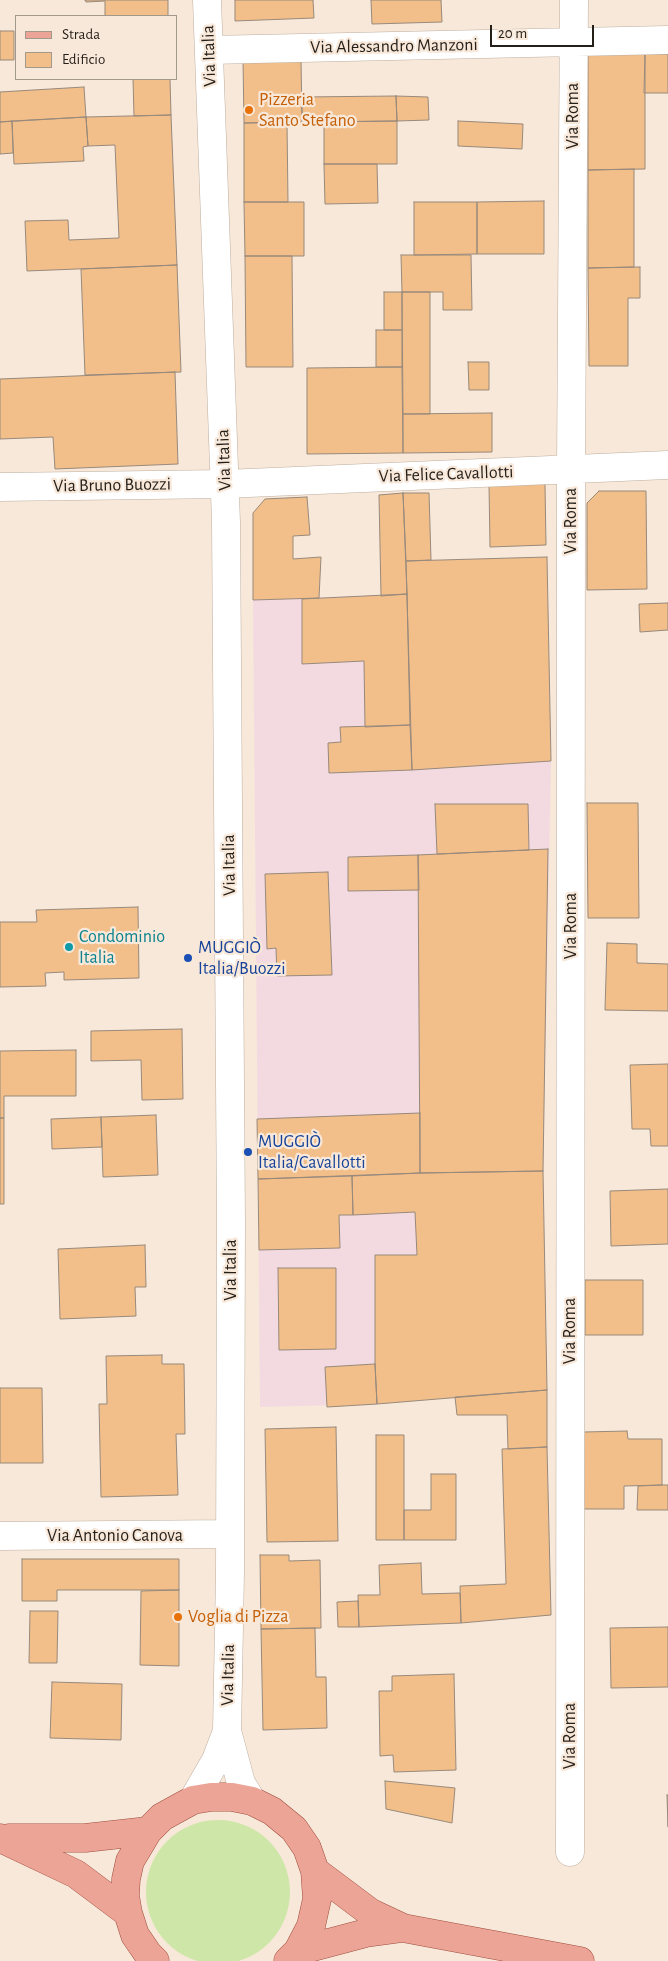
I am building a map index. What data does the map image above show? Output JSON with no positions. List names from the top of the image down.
{
  "streets": {
    "street": [
      "Via Alessandro Manzoni",
      "Via Italia",
      "Via Roma",
      "Via Felice Cavallotti",
      "Via Bruno Buozzi",
      "Via Antonio Canova"
    ]
  },
  "crossings": [
    ["Via Alessandro Manzoni", "Via Italia"],
    ["Via Alessandro Manzoni", "Via Roma"],
    ["Via Italia", "Via Felice Cavallotti"],
    ["Via Italia", "Via Bruno Buozzi"],
    ["Via Italia", "Via Antonio Canova"],
    ["Via Roma", "Via Felice Cavallotti"],
    ["Via Felice Cavallotti", "Via Bruno Buozzi"]
  ],
  "places": [
    "Pizzeria Santo Stefano",
    "Condominio Italia",
    "MUGGIÒ Italia/Buozzi",
    "MUGGIÒ Italia/Cavallotti",
    "Voglia di Pizza"
  ],
  "legend": ["Strada", "Edificio"],
  "scale_bar": "20 m"
}
